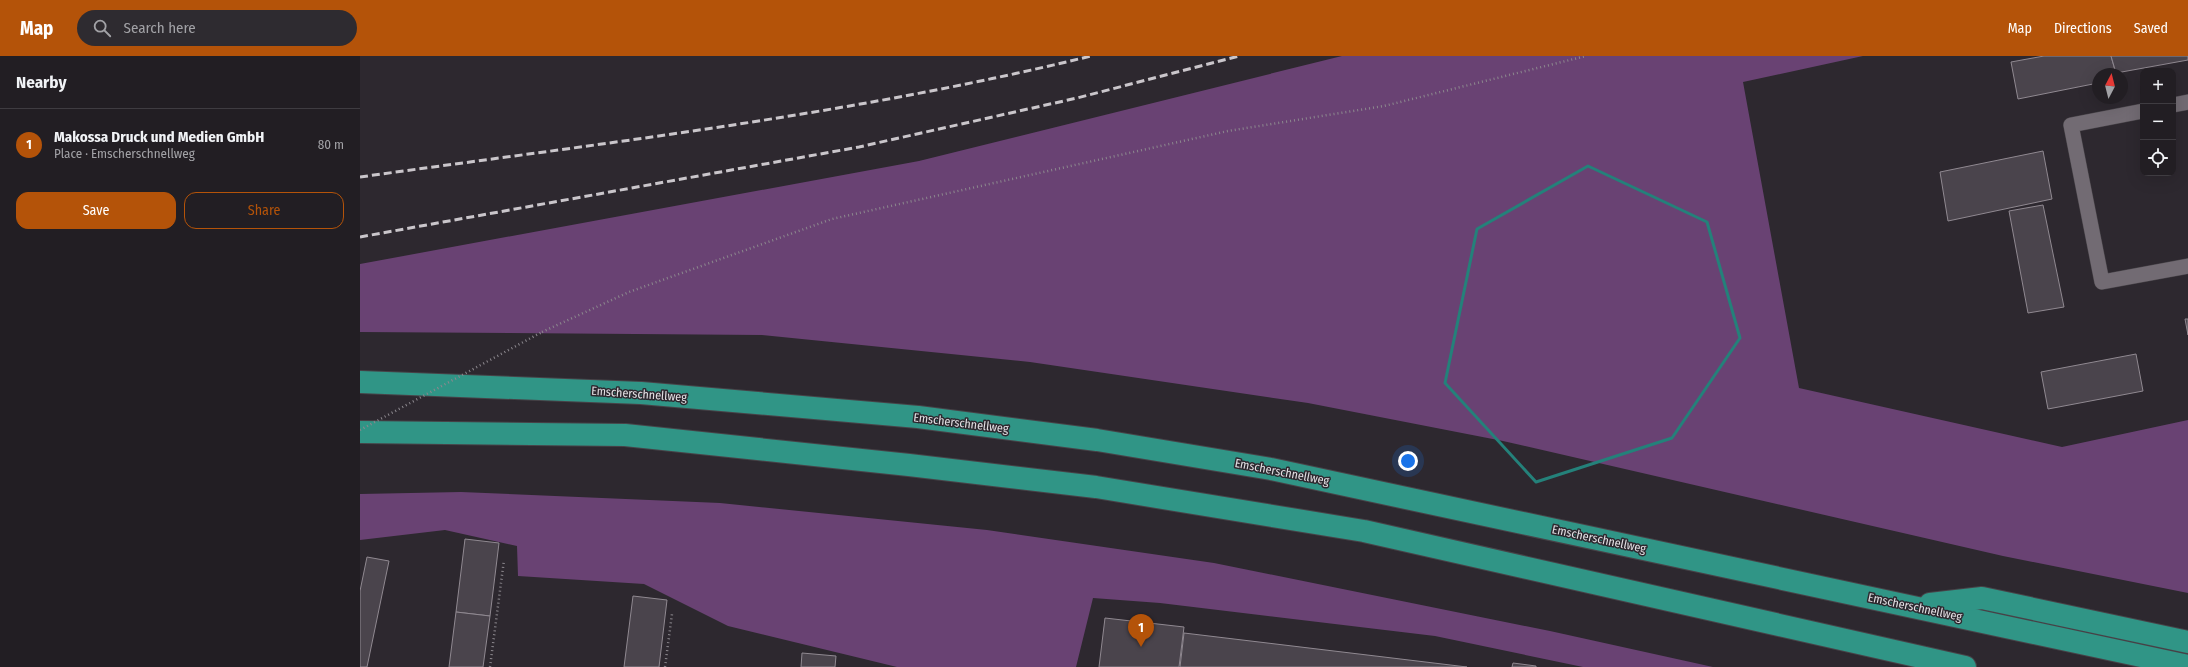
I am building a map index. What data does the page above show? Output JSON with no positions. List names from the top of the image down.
{
  "streets": {
    "highway": ["Emscherschnellweg"]
  },
  "north": "top",
  "page": {
    "header": "Map",
    "search": "Search here",
    "nav": ["Map", "Directions", "Saved"],
    "heading": "Nearby",
    "map_buttons": ["+", "−"],
    "list": [
      {
        "mark": "1",
        "name": "Makossa Druck und Medien GmbH",
        "note": "Place · Emscherschnellweg",
        "value": "80 m"
      }
    ],
    "buttons": ["Save", "Share"],
    "pins": "1"
  }
}
